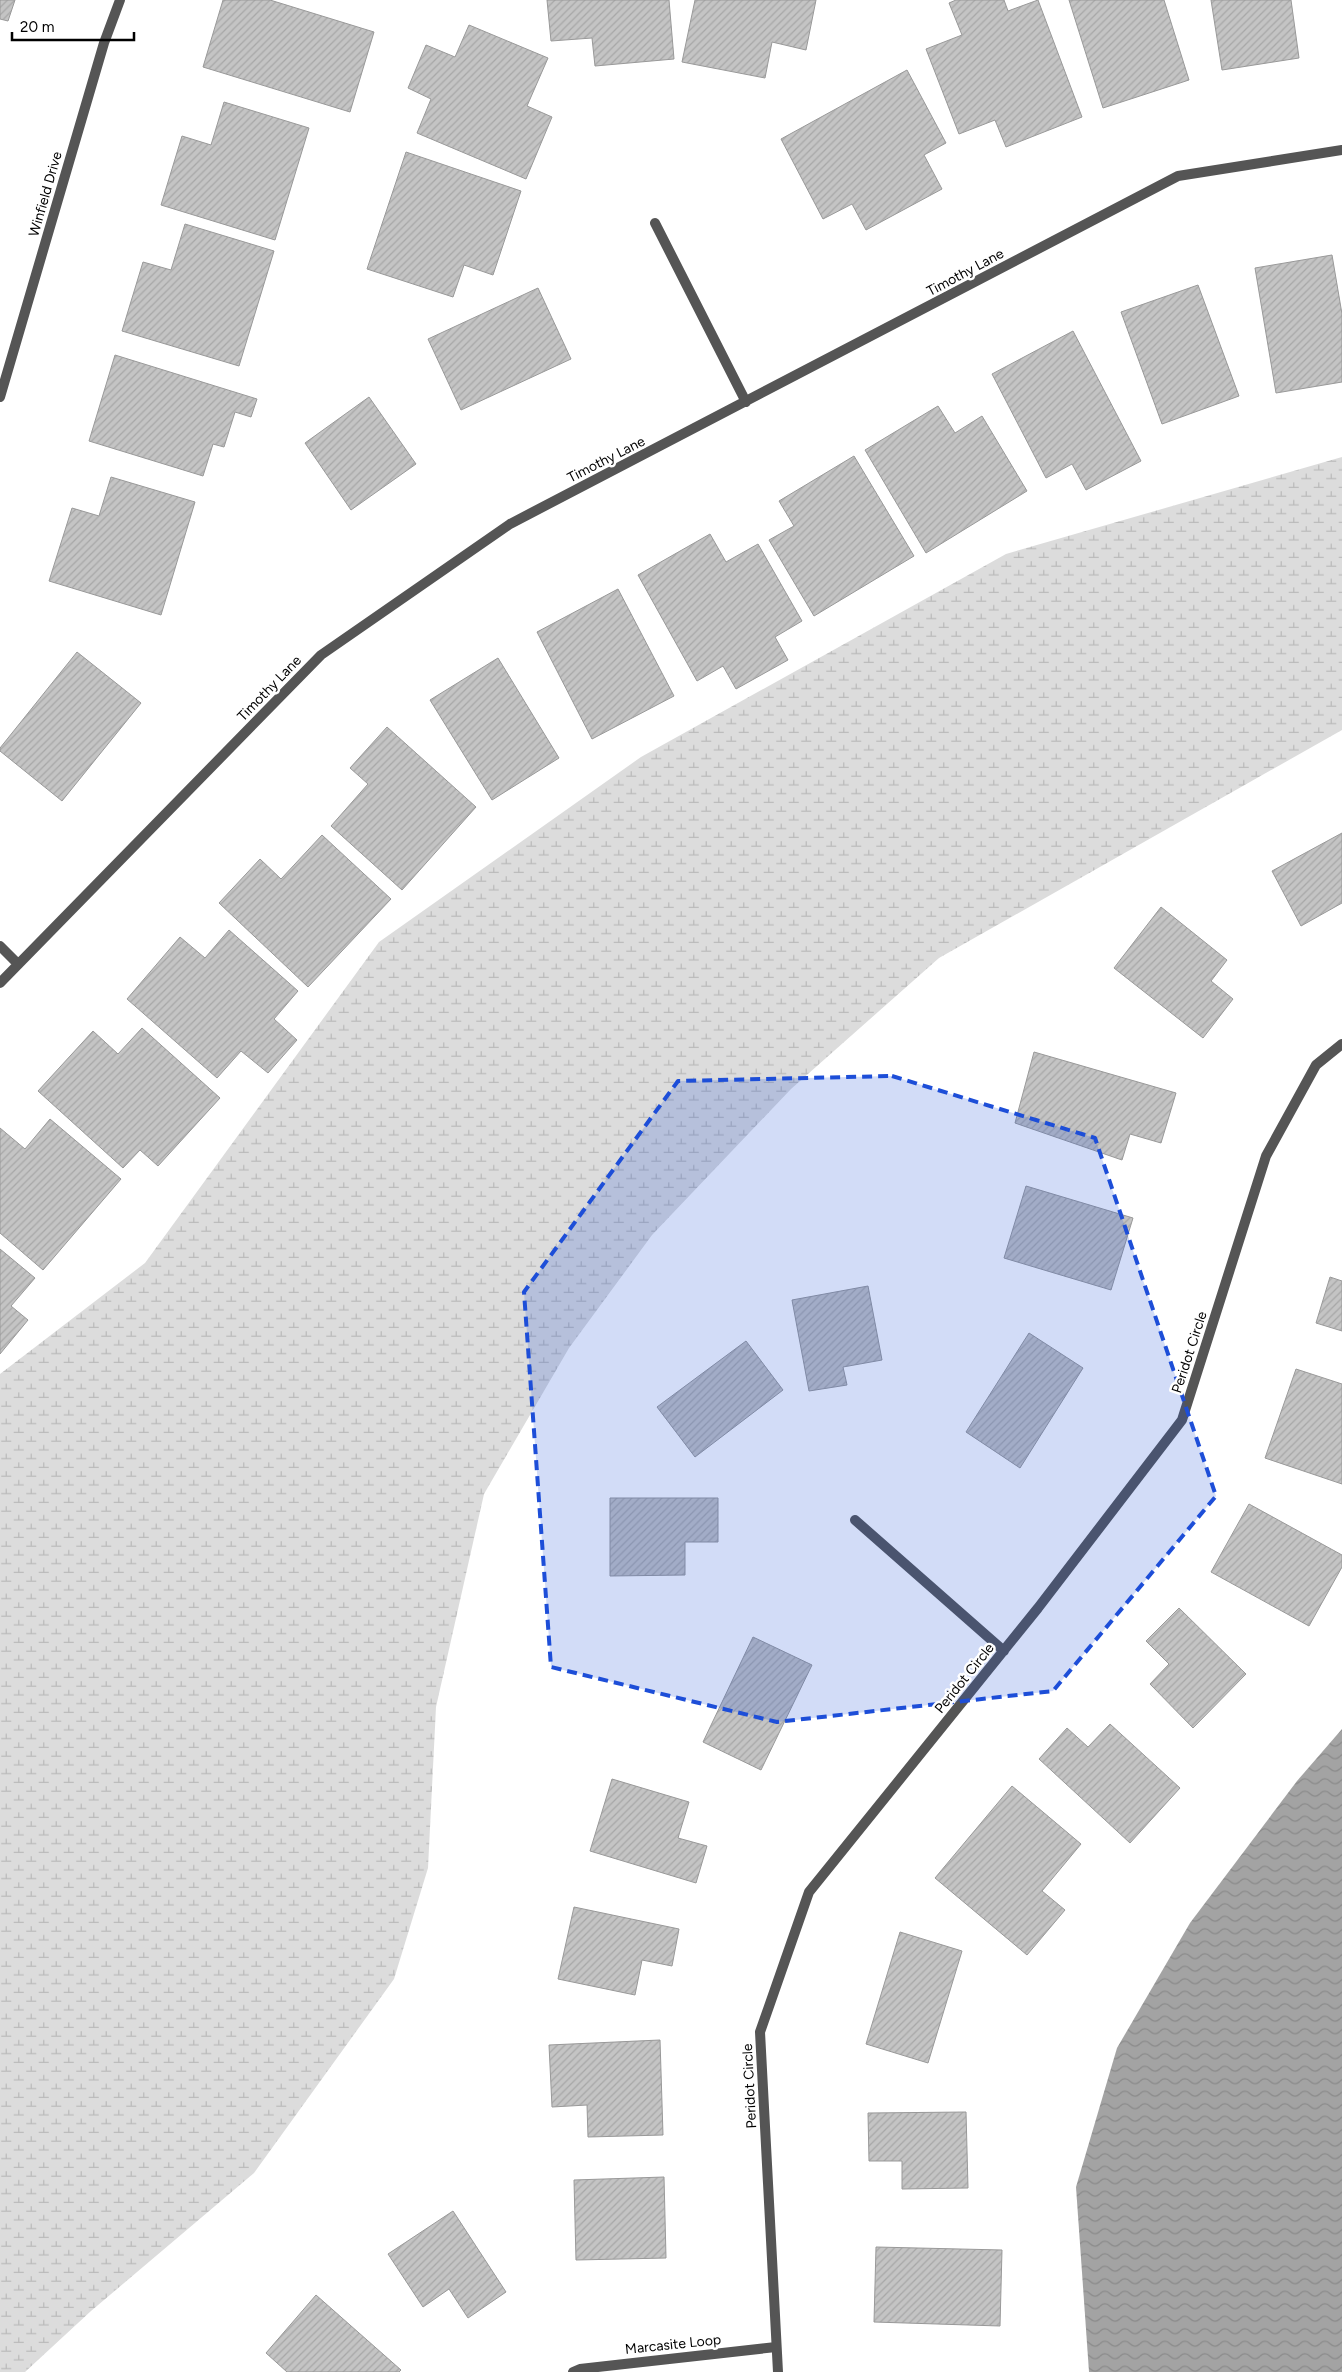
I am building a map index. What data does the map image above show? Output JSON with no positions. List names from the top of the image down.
{
  "streets": {
    "street": [
      "Winfield Drive",
      "Timothy Lane",
      "Peridot Circle",
      "Marcasite Loop"
    ]
  },
  "crossings": [
    ["Peridot Circle", "Marcasite Loop"]
  ],
  "scale_bar": "20 m"
}
